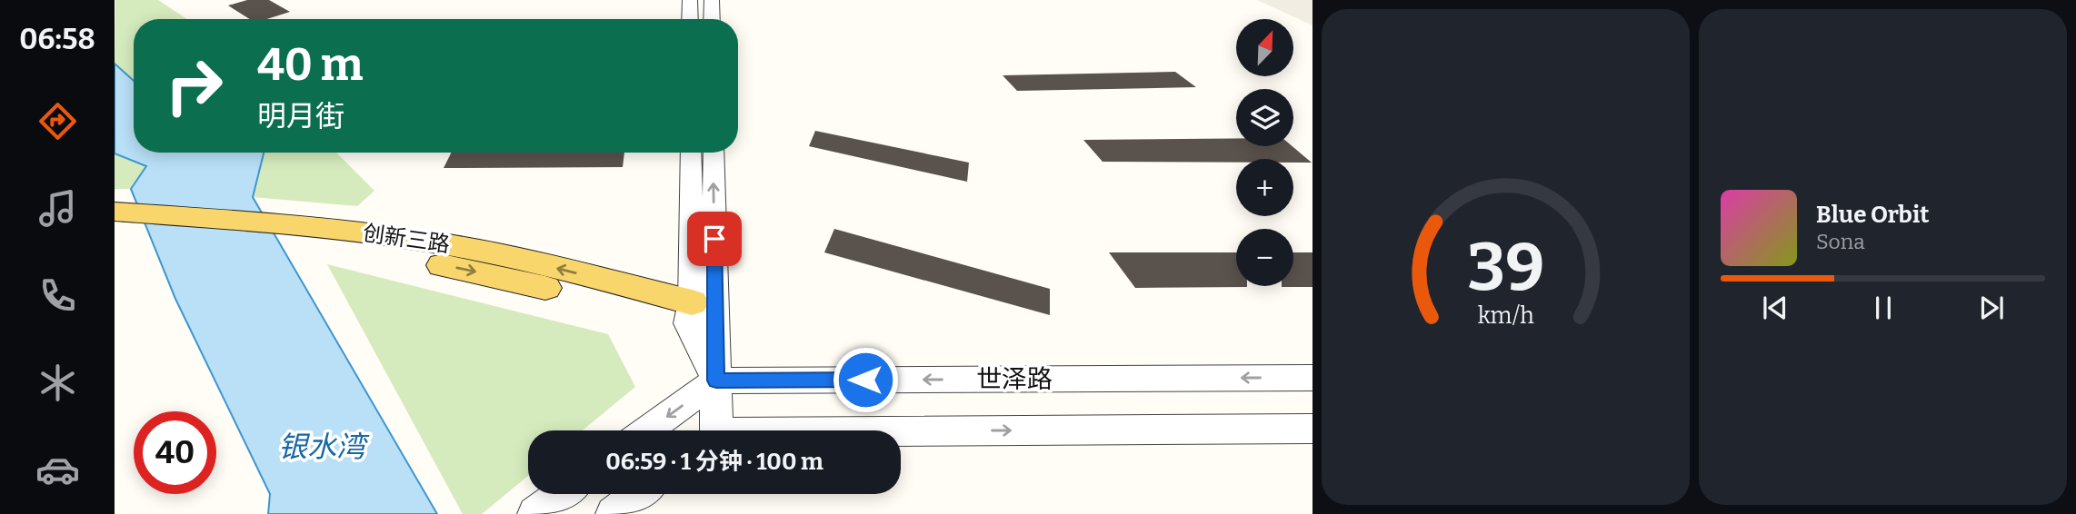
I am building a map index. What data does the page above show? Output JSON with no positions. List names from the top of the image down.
{
  "streets": {
    "main road": ["创新三路"],
    "street": ["世泽路"]
  },
  "water": ["银水湾"],
  "north": "top right",
  "page": {
    "tabs": "06:58",
    "map_buttons": ["+", "−"],
    "turn": ["40 m", "明月街"],
    "song": ["Blue Orbit", "Sona"],
    "limit": "40",
    "trip": "06:59 · 1 分钟 · 100 m",
    "gauge": ["39", "km/h"]
  }
}
